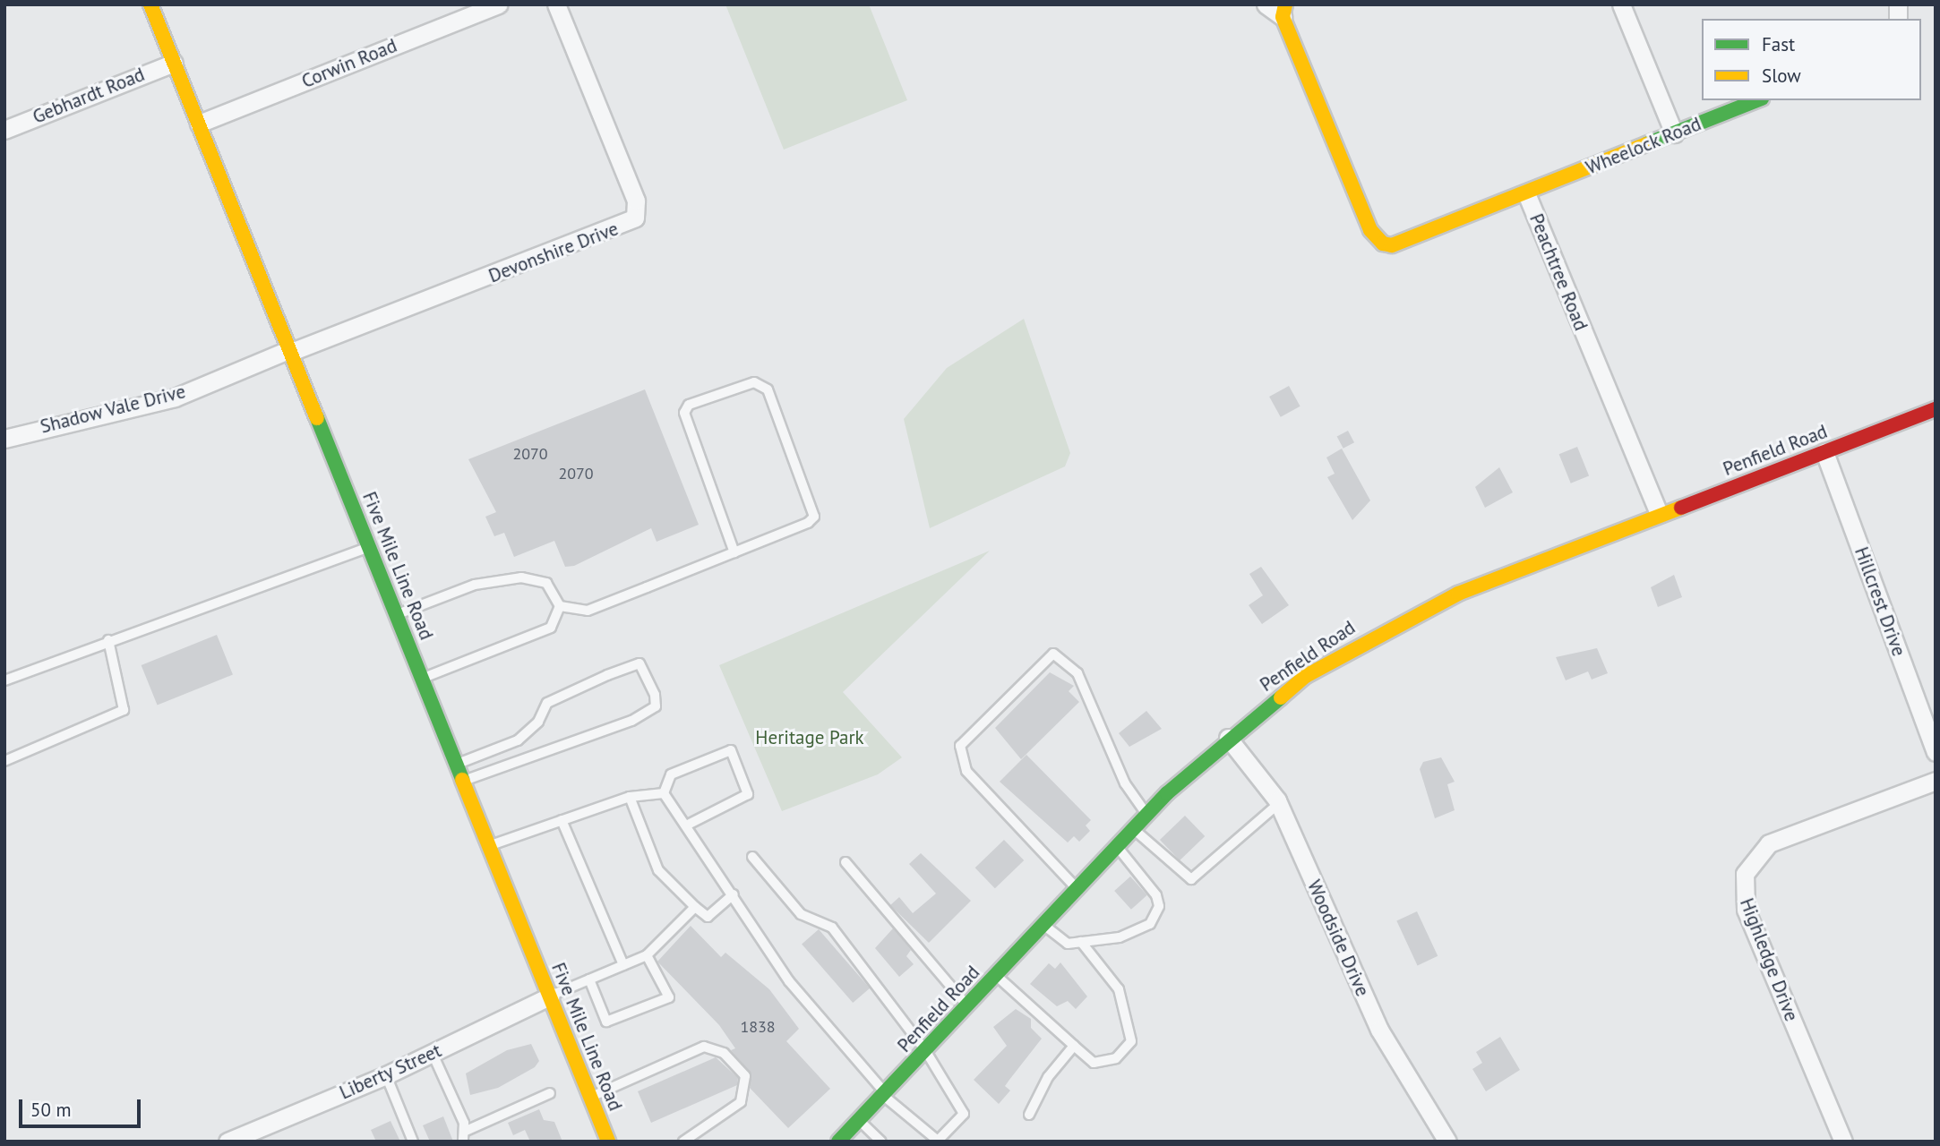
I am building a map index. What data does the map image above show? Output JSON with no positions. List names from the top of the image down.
{
  "streets": {
    "main road": [
      "Wheelock Road",
      "Peachtree Road",
      "Penfield Road",
      "Five Mile Line Road"
    ],
    "street": [
      "Corwin Road",
      "Gebhardt Road",
      "Devonshire Drive",
      "Shadow Vale Drive",
      "Hillcrest Drive",
      "Woodside Drive",
      "Highledge Drive",
      "Liberty Street"
    ]
  },
  "crossings": [
    ["Corwin Road", "Five Mile Line Road"],
    ["Gebhardt Road", "Five Mile Line Road"],
    ["Wheelock Road", "Peachtree Road"],
    ["Devonshire Drive", "Shadow Vale Drive"],
    ["Devonshire Drive", "Five Mile Line Road"],
    ["Peachtree Road", "Penfield Road"],
    ["Shadow Vale Drive", "Five Mile Line Road"],
    ["Penfield Road", "Hillcrest Drive"],
    ["Penfield Road", "Woodside Drive"],
    ["Five Mile Line Road", "Liberty Street"]
  ],
  "parks": ["Heritage Park"],
  "house_numbers": ["2070", "2070", "1838"],
  "legend": ["Fast", "Slow"],
  "scale_bar": "50 m"
}
